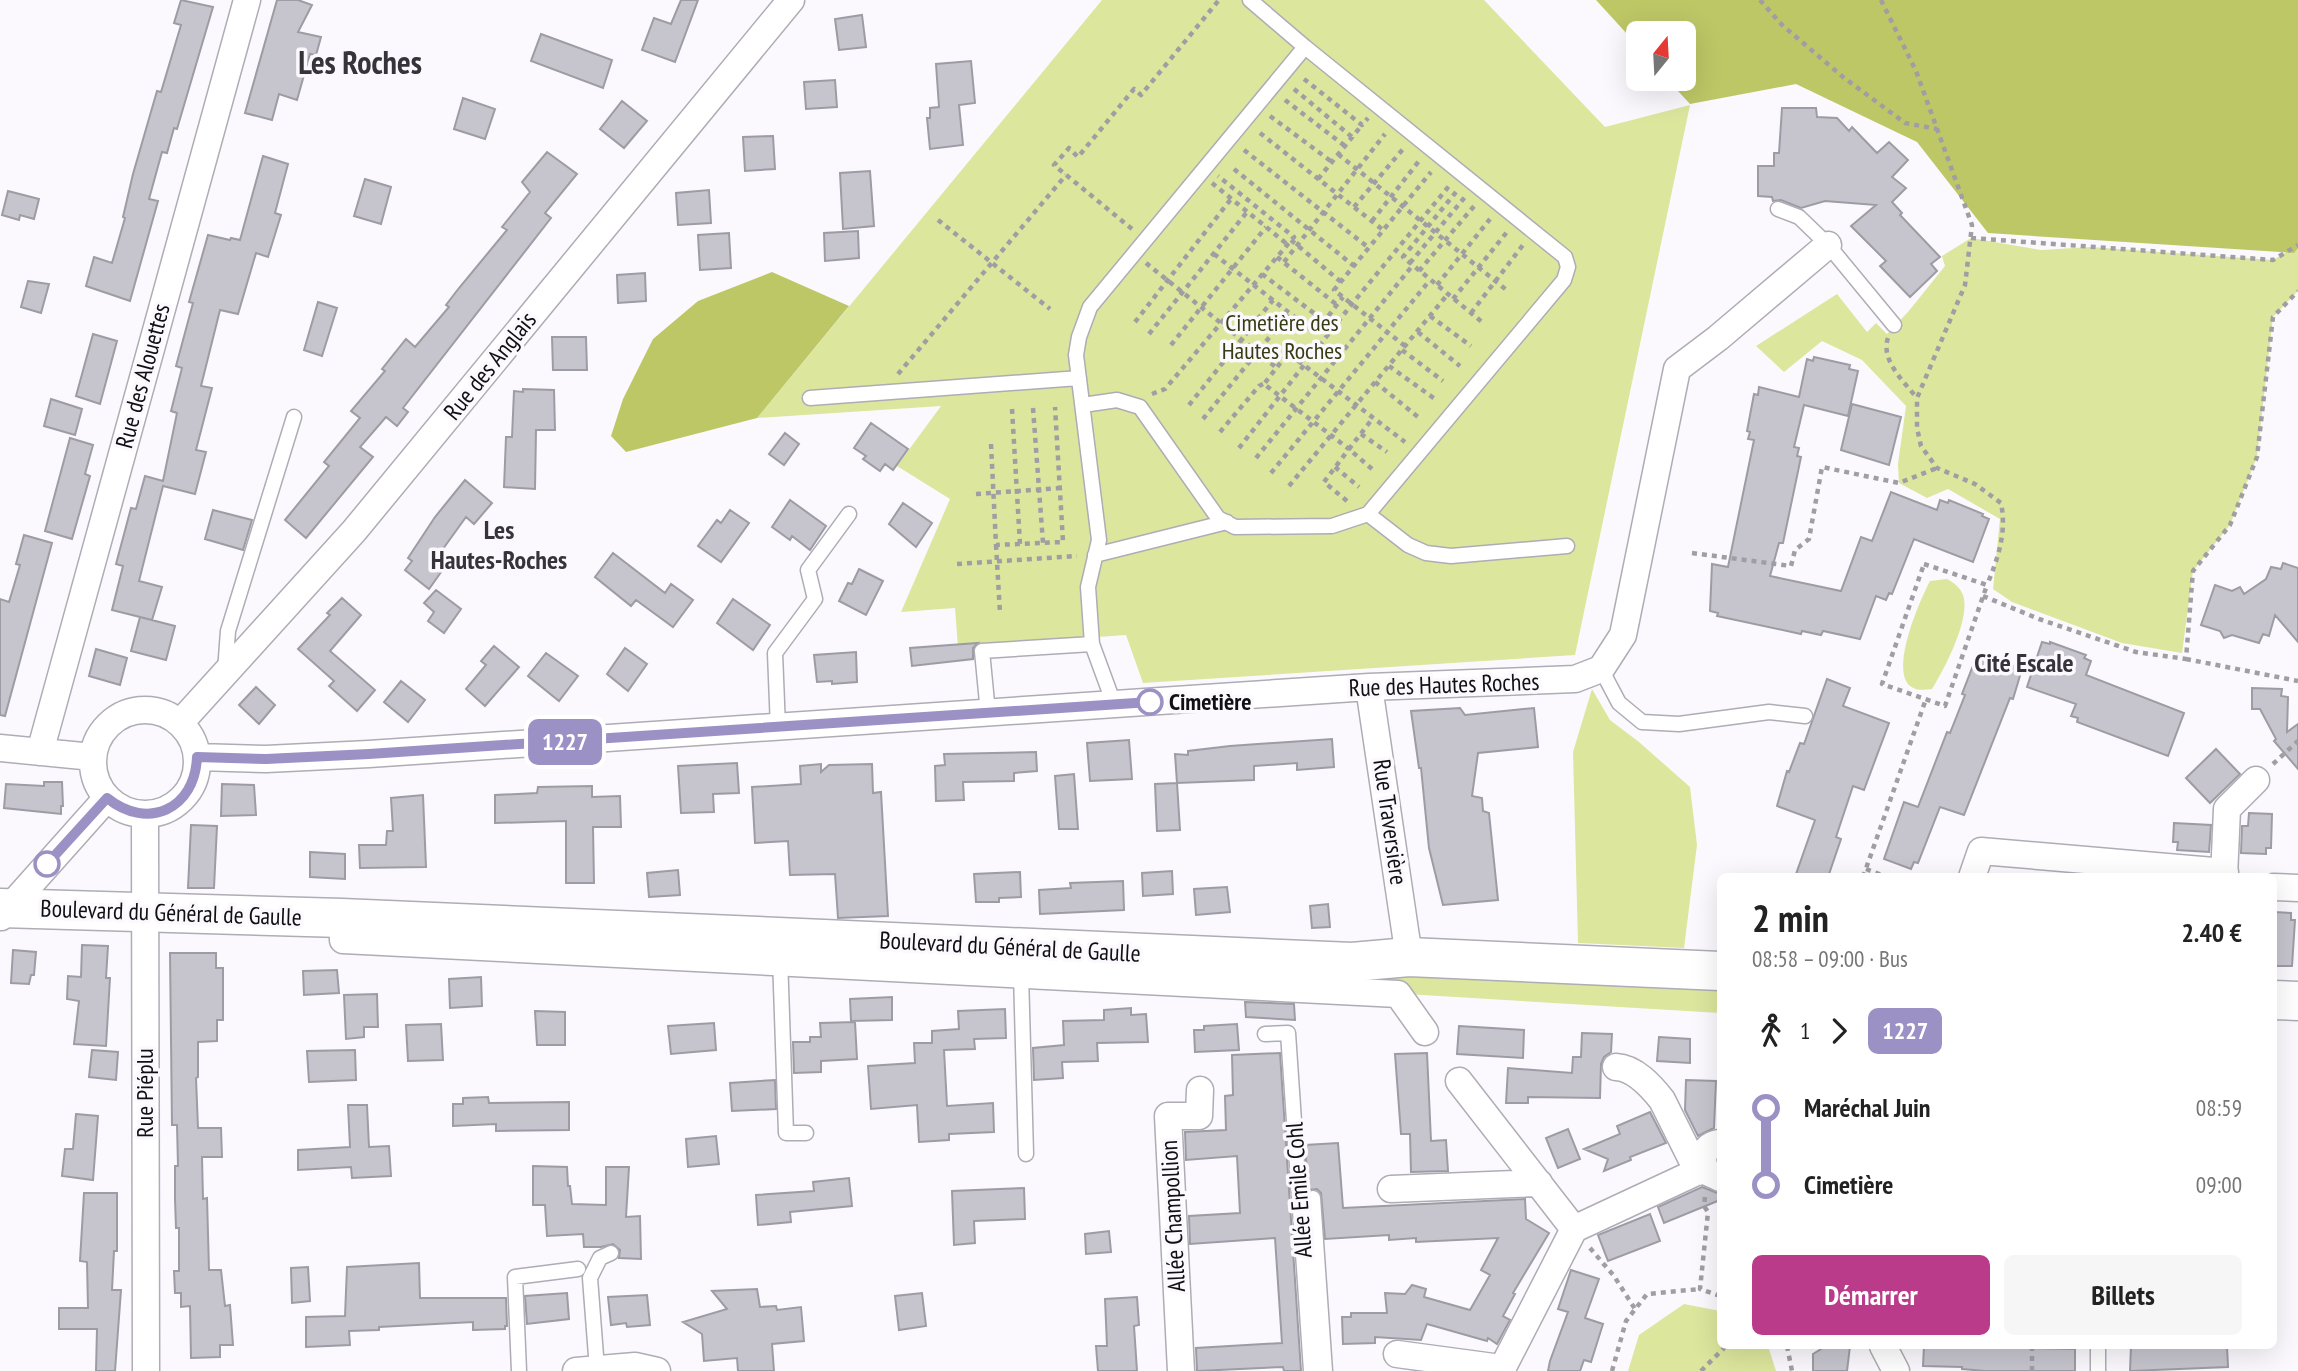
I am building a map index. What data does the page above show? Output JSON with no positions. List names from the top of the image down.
{
  "streets": {
    "street": [
      "Rue des Anglais",
      "Rue des Alouettes",
      "Rue des Hautes Roches",
      "Rue Traversière",
      "Boulevard du Général de Gaulle",
      "Rue Piéplu",
      "Allée Champollion"
    ],
    "lane": ["Allée Emile Cohl"]
  },
  "crossings": [
    ["Rue des Anglais", "Rue des Hautes Roches"],
    ["Rue des Anglais", "Rue Piéplu"],
    ["Rue des Hautes Roches", "Rue Traversière"],
    ["Rue des Hautes Roches", "Rue Piéplu"],
    ["Rue Traversière", "Boulevard du Général de Gaulle"],
    ["Boulevard du Général de Gaulle", "Rue Piéplu"]
  ],
  "districts": ["Les Roches", "Les Hautes-Roches", "Cité Escale"],
  "parks": ["Cimetière des Hautes Roches"],
  "places": ["Cimetière"],
  "lines": ["bus line 1227"],
  "north": "top",
  "page": {
    "on_map": "1227",
    "heading": ["2 min", "08:58 – 09:00 · Bus", "2.40 €"],
    "legs": ["1", "1227"],
    "list": [
      {
        "name": "Maréchal Juin",
        "value": "08:59"
      },
      {
        "name": "Cimetière",
        "value": "09:00"
      }
    ],
    "buttons": ["Démarrer", "Billets"]
  }
}
